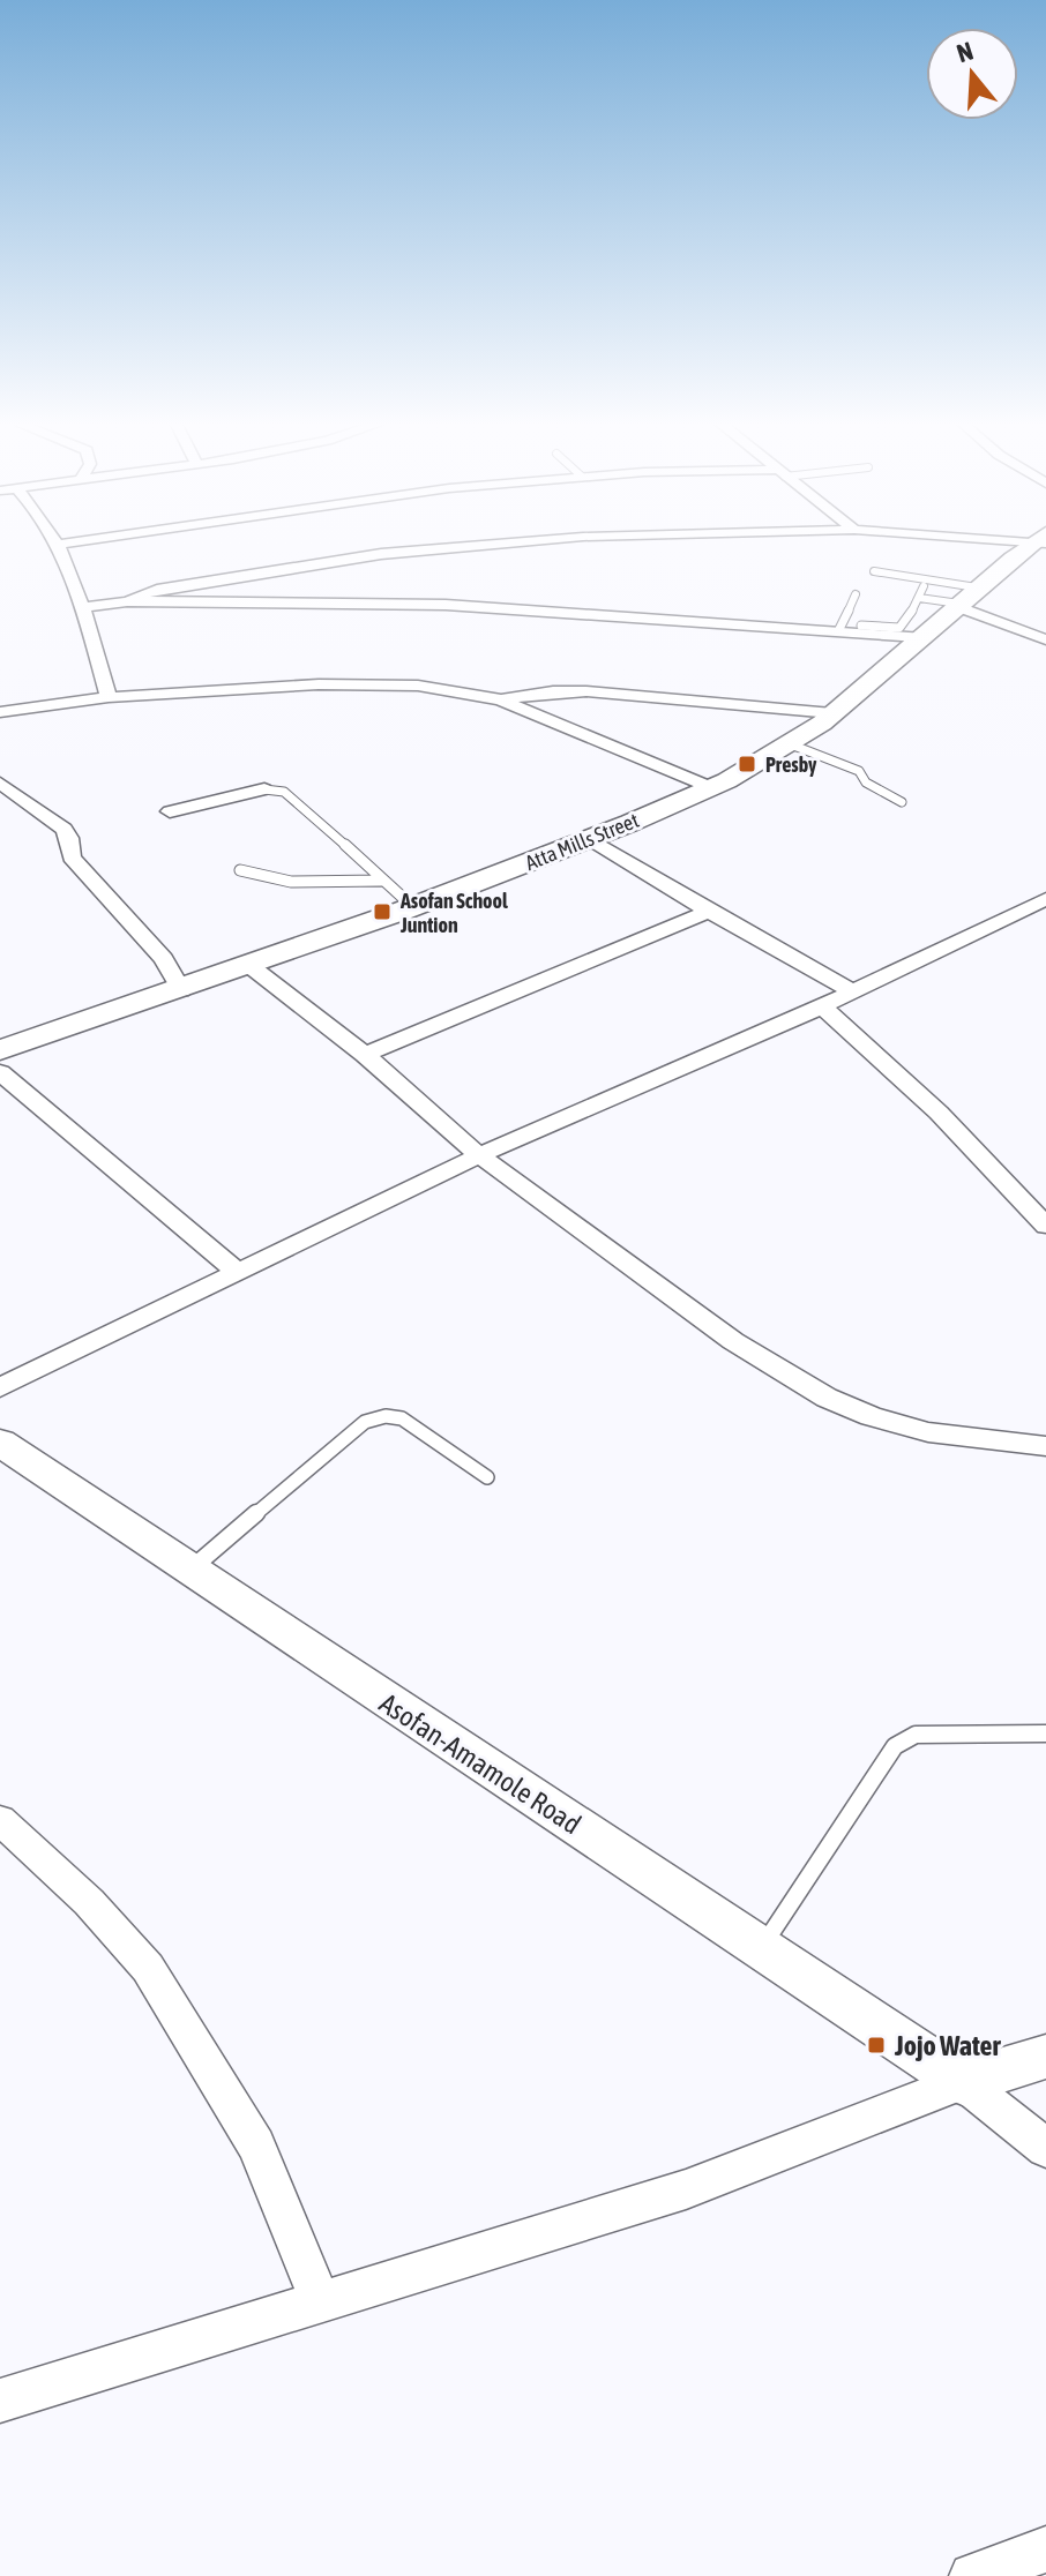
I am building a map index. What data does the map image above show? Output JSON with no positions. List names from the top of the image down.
{
  "streets": {
    "main road": ["Atta Mills Street"],
    "street": ["Asofan-Amamole Road"]
  },
  "places": {
    "transit": ["Presby", "Asofan School Juntion", "Jojo Water"]
  },
  "north": "top"
}
